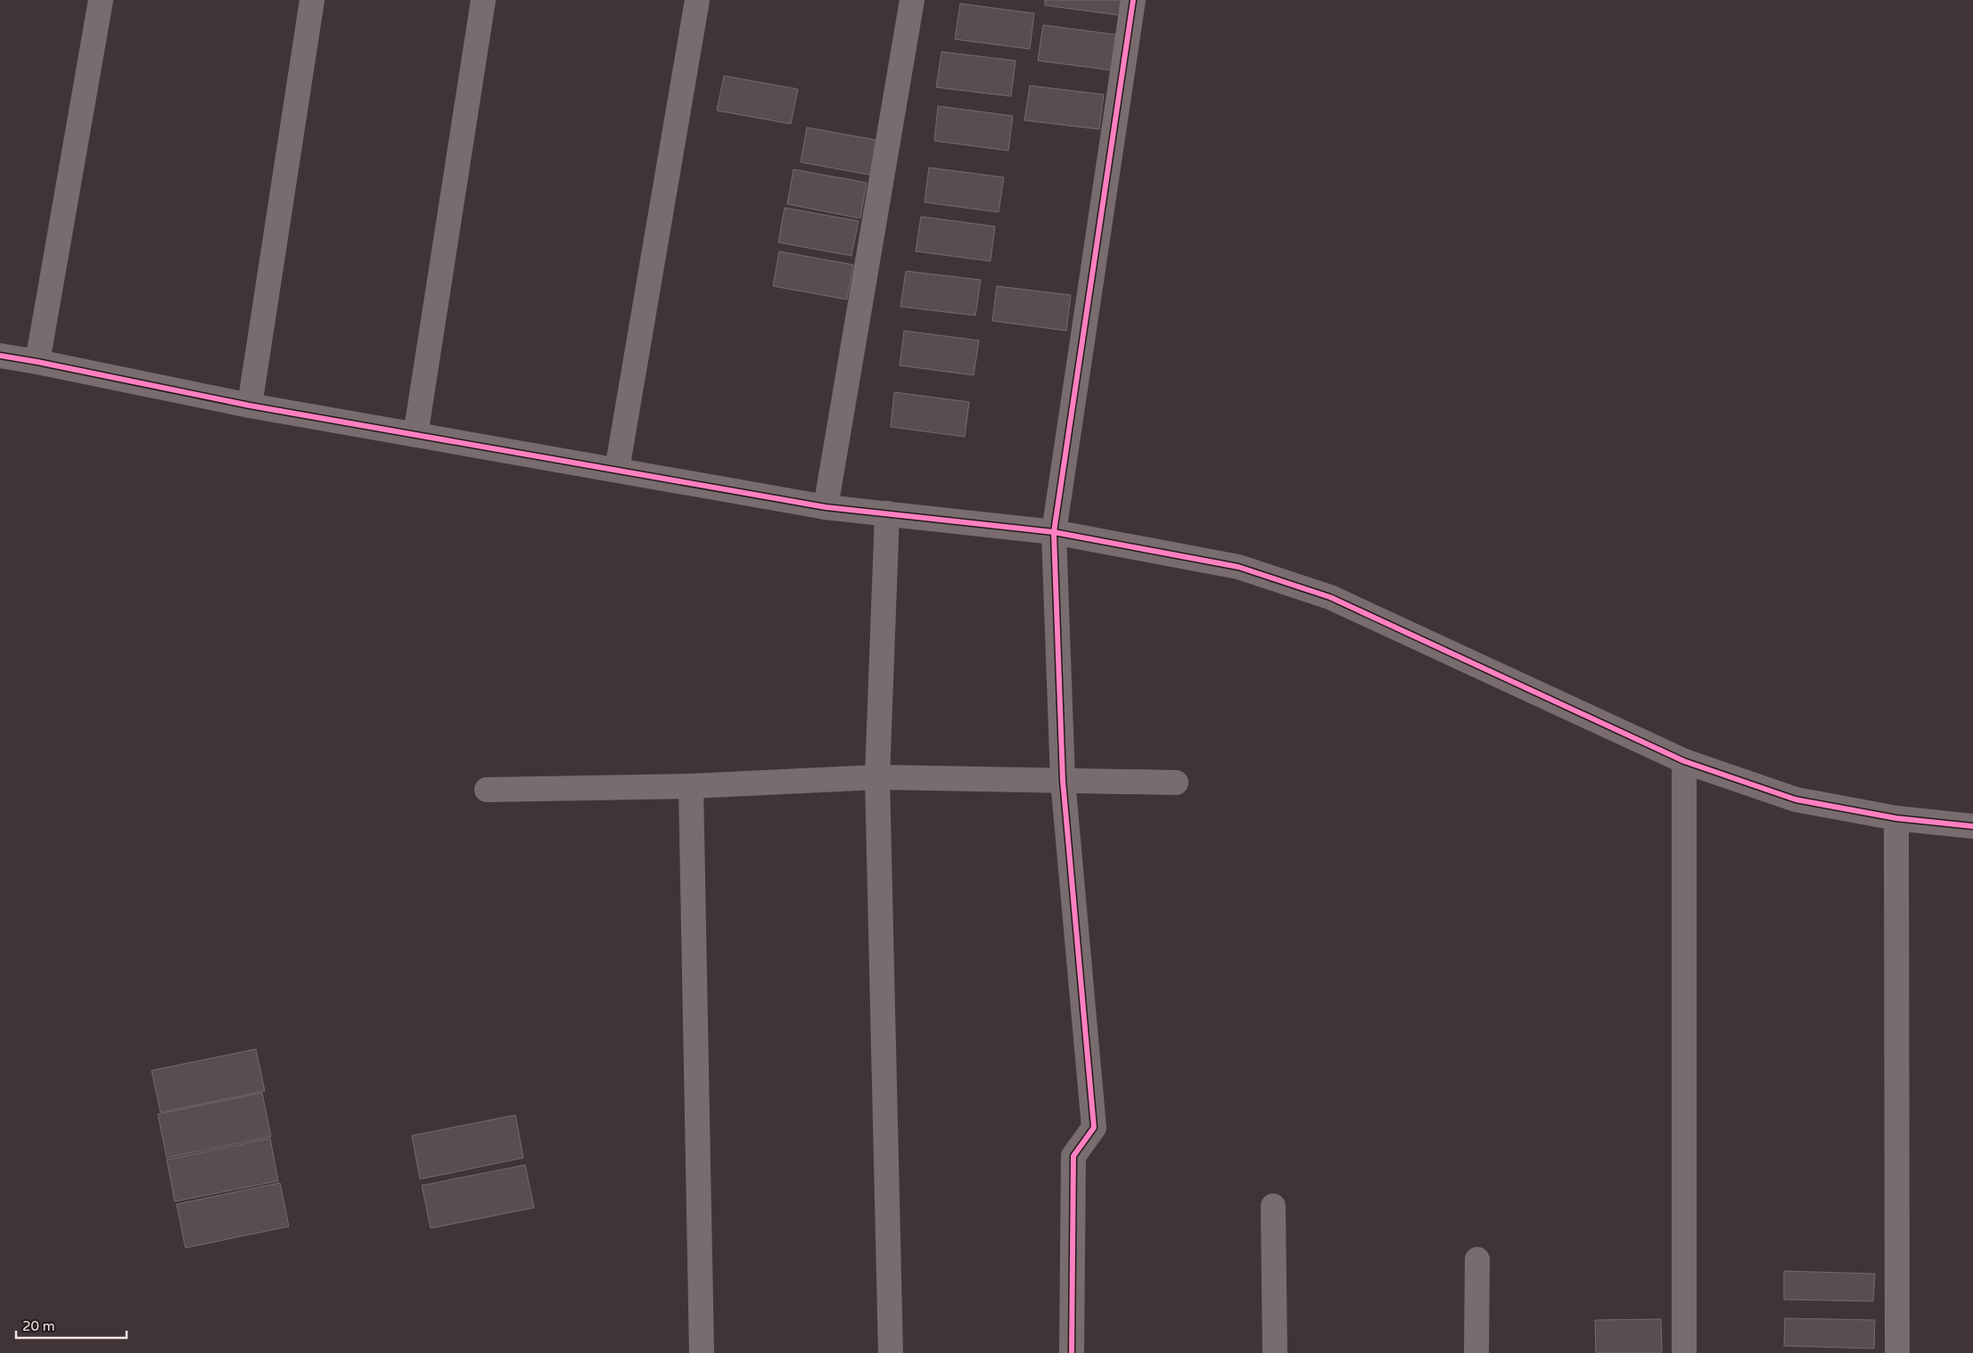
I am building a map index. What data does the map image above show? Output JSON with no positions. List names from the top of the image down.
{
  "scale_bar": "20 m"
}
